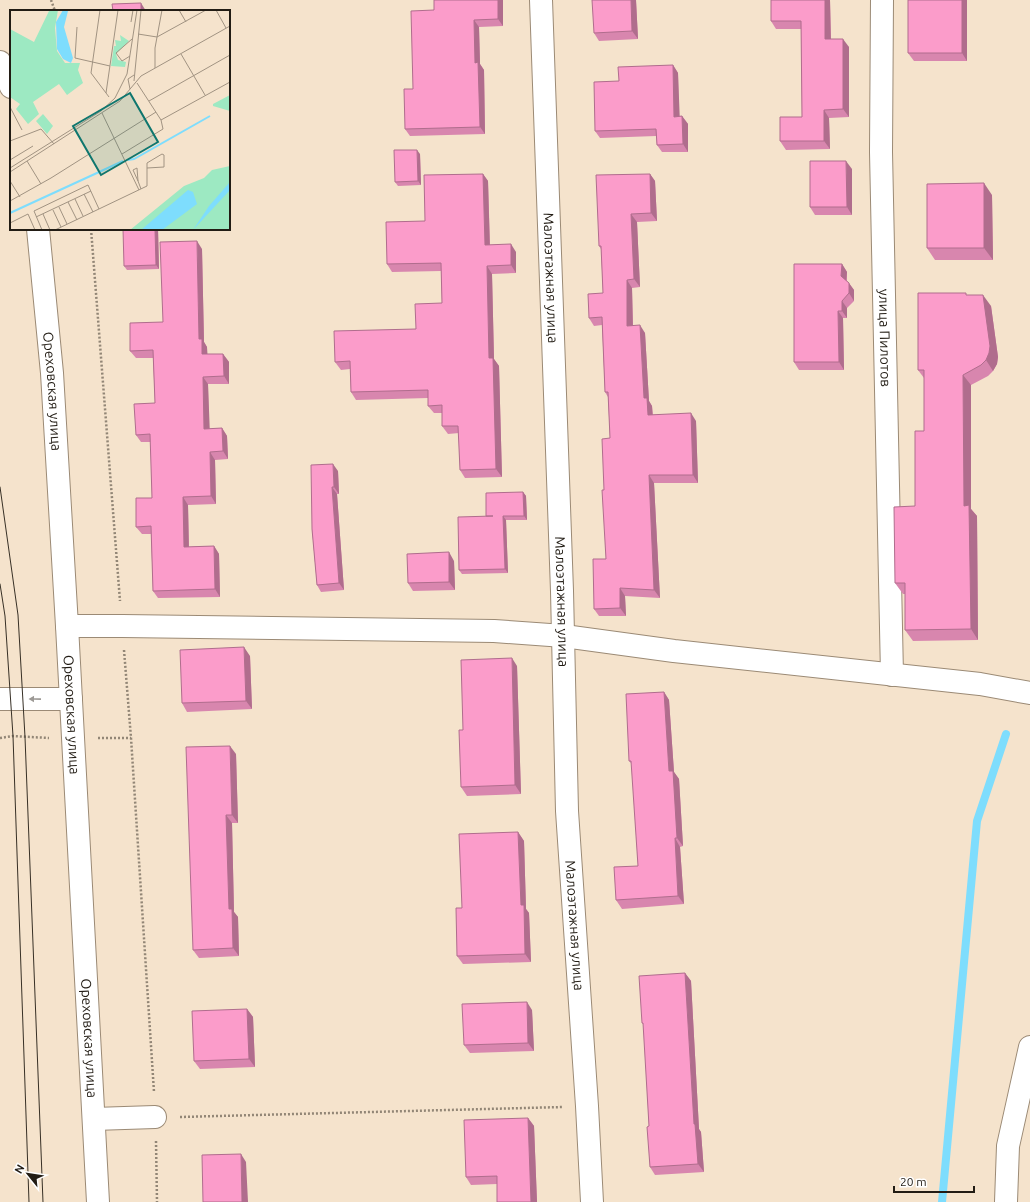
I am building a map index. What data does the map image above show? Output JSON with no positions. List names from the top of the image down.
{
  "streets": {
    "street": ["Малоэтажная улица", "улица Пилотов", "Ореховская улица"]
  },
  "scale_bar": "20 m",
  "north": "top left"
}
